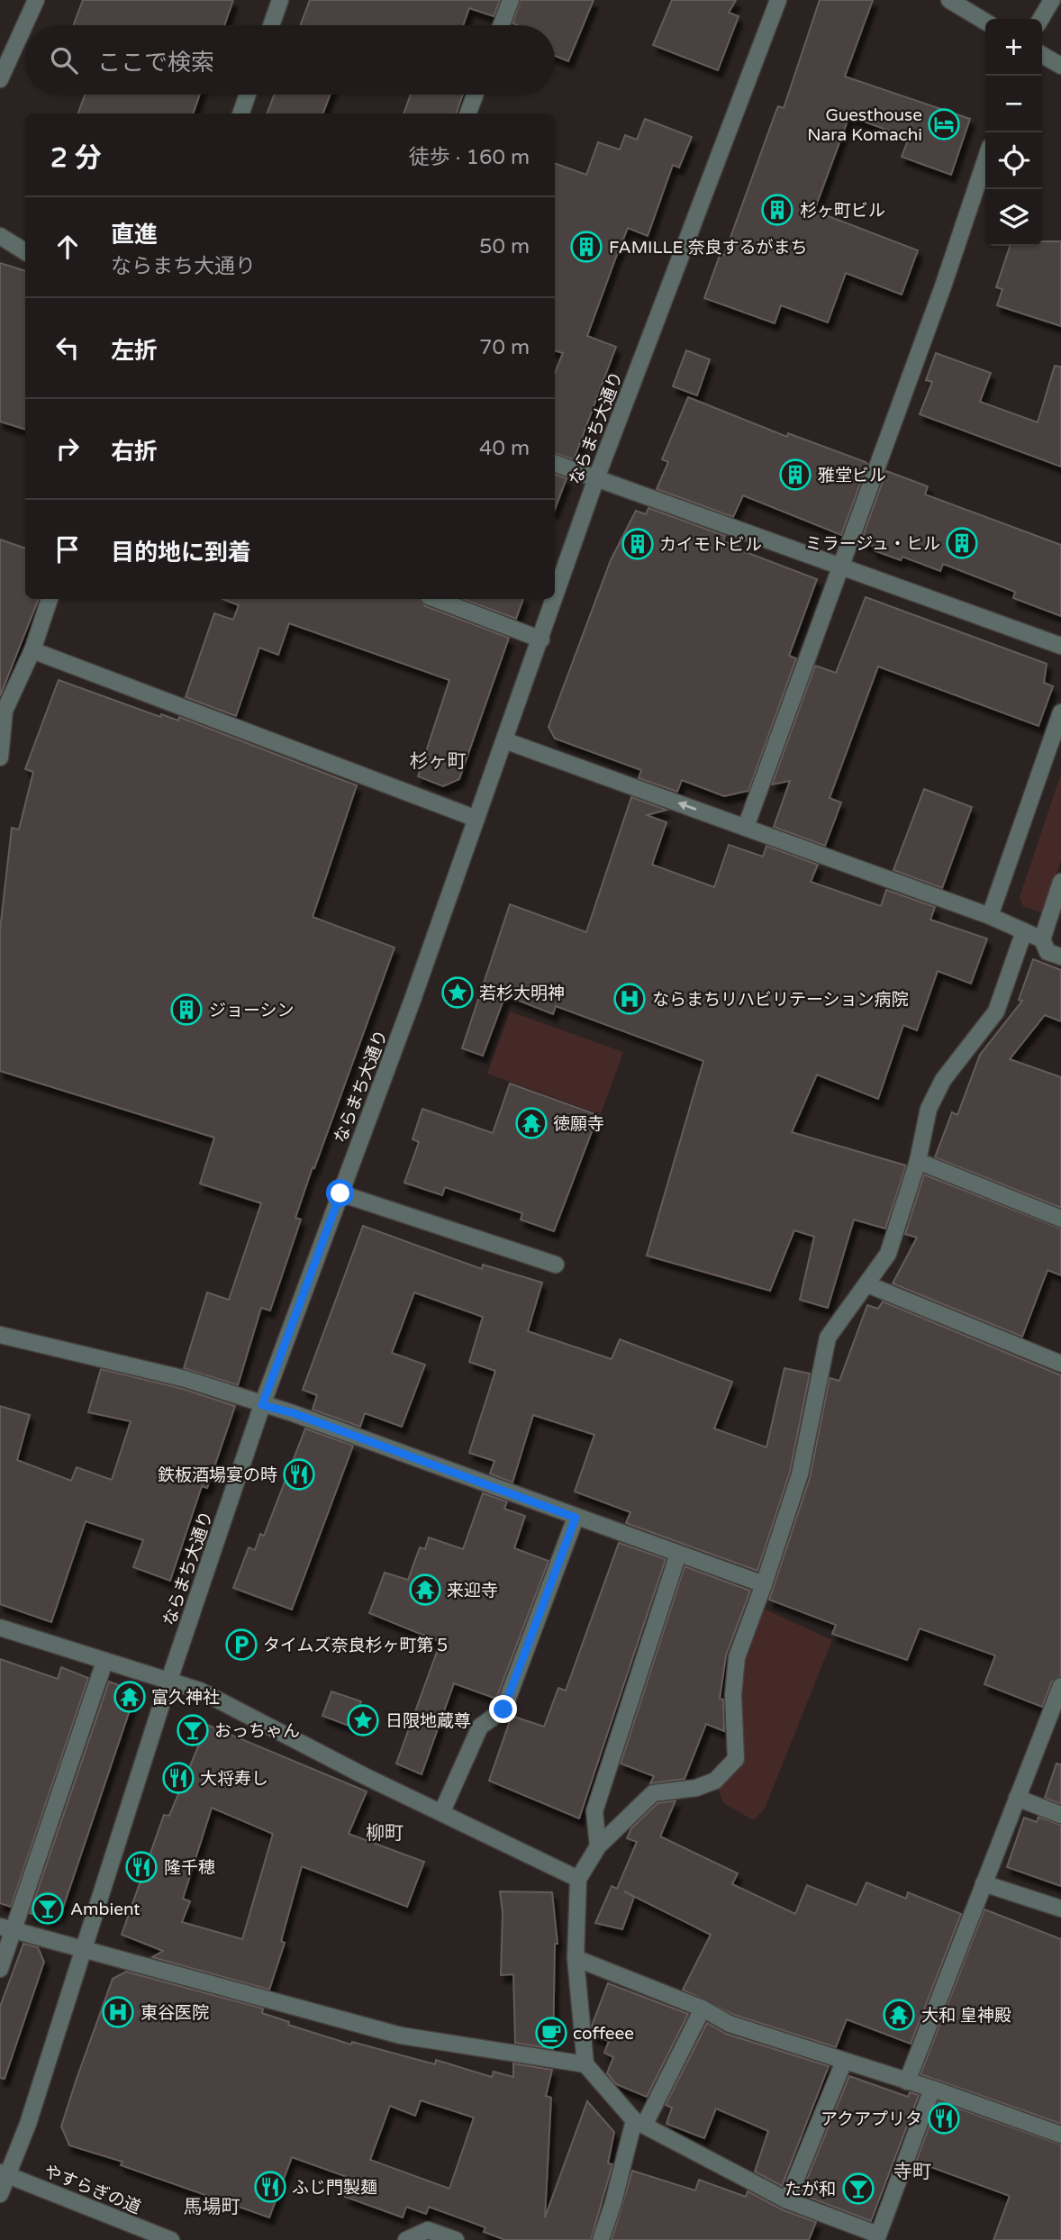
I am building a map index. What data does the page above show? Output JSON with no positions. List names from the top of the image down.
{
  "streets": {
    "street": ["ならまち大通り", "やすらぎの道"]
  },
  "crossings": [
    ["ならまち大通り", "やすらぎの道"]
  ],
  "districts": [
    "杉ヶ町",
    "柳町",
    "寺町",
    "馬場町"
  ],
  "places": {
    "hotel": ["Guesthouse Nara Komachi"],
    "building": [
      "杉ヶ町ビル",
      "FAMILLE 奈良するがまち",
      "雅堂ビル",
      "ミラージュ・ヒル",
      "カイモトビル",
      "ジョーシン"
    ],
    "place": ["若杉大明神", "日限地蔵尊"],
    "hospital": ["ならまちリハビリテーション病院", "東谷医院"],
    "temple": [
      "徳願寺",
      "来迎寺",
      "富久神社",
      "大和 皇神殿"
    ],
    "restaurant": [
      "鉄板酒場宴の時",
      "大将寿し",
      "隆千穂",
      "アクアプリタ",
      "ふじ門製麺"
    ],
    "parking": ["タイムズ奈良杉ヶ町第５"],
    "bar": ["おっちゃん", "Ambient", "たが和"],
    "cafe": ["coffeee"]
  },
  "page": {
    "map_buttons": ["+", "−"],
    "search": "ここで検索",
    "heading": ["2 分", "徒歩 · 160 m"],
    "list": [
      ["直進", "ならまち大通り", "50 m"],
      ["左折", "70 m"],
      ["右折", "40 m"],
      "目的地に到着"
    ]
  }
}
